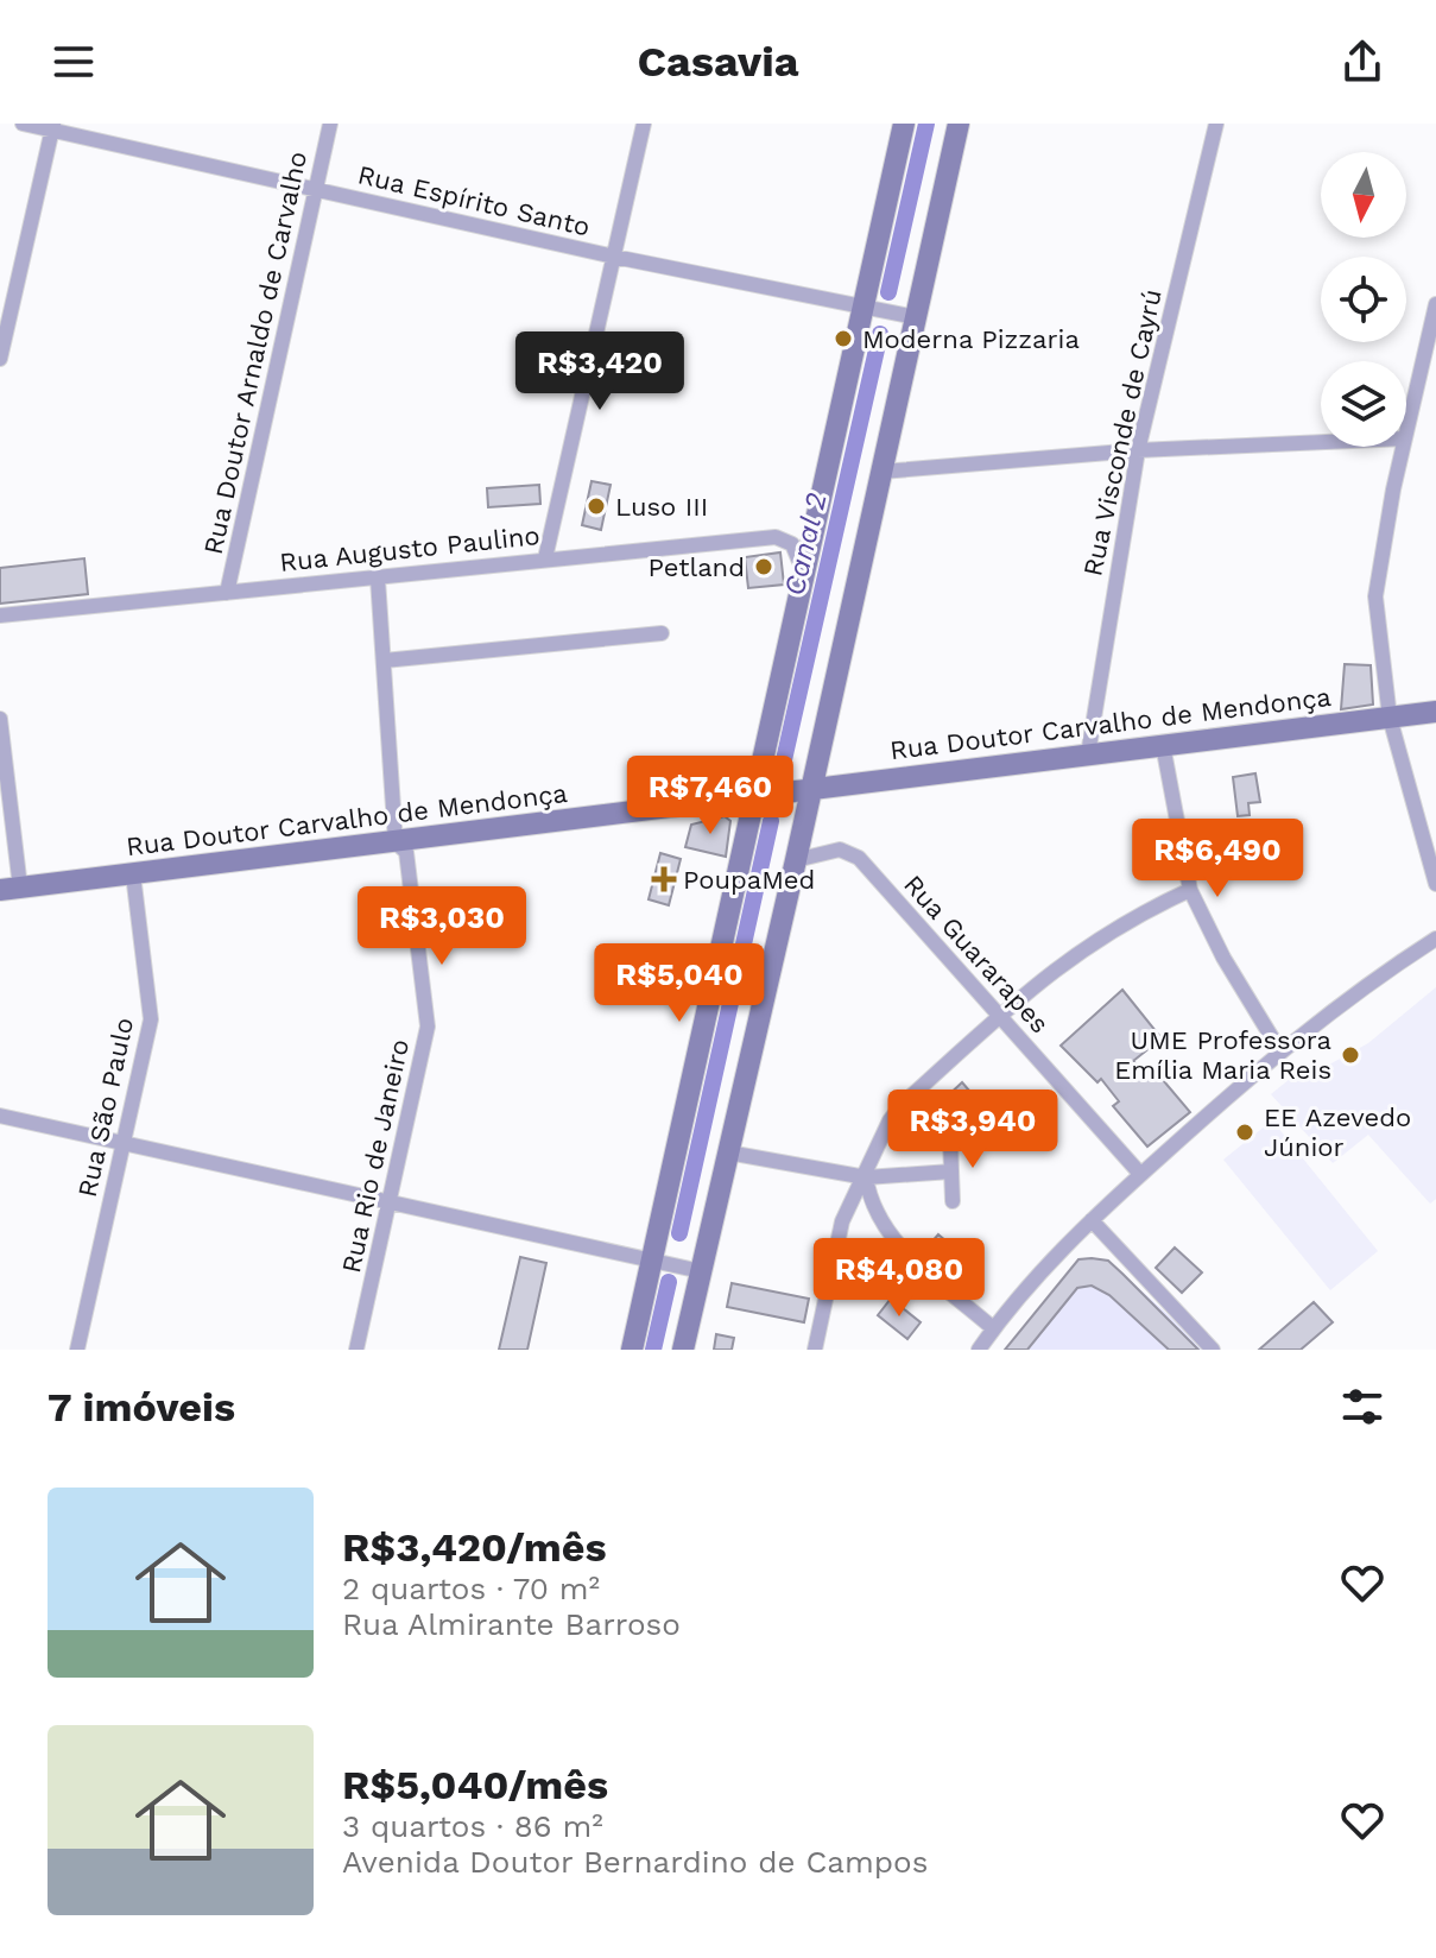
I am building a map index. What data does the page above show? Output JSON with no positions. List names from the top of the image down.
{
  "streets": {
    "main road": ["Rua Doutor Carvalho de Mendonça"],
    "street": [
      "Rua Espírito Santo",
      "Rua Doutor Arnaldo de Carvalho",
      "Rua Visconde de Cayrú",
      "Rua Augusto Paulino",
      "Rua Guararapes",
      "Rua São Paulo",
      "Rua Rio de Janeiro"
    ]
  },
  "crossings": [
    ["Rua Espírito Santo", "Rua Doutor Arnaldo de Carvalho"],
    ["Rua Doutor Arnaldo de Carvalho", "Rua Augusto Paulino"],
    ["Rua Visconde de Cayrú", "Rua Doutor Carvalho de Mendonça"],
    ["Rua Augusto Paulino", "Rua Rio de Janeiro"],
    ["Rua Doutor Carvalho de Mendonça", "Rua São Paulo"],
    ["Rua Doutor Carvalho de Mendonça", "Rua Rio de Janeiro"]
  ],
  "water": ["Canal 2"],
  "places": {
    "other": [
      "Moderna Pizzaria",
      "Luso III",
      "Petland",
      "UME Professora Emília Maria Reis",
      "EE Azevedo Júnior"
    ],
    "health": ["PoupaMed"]
  },
  "north": "bottom",
  "page": {
    "header": "Casavia",
    "price": [
      "R$3,420",
      "R$7,460",
      "R$6,490",
      "R$3,030",
      "R$5,040",
      "R$3,940",
      "R$4,080"
    ],
    "heading": "7 imóveis",
    "list": [
      {
        "name": "R$3,420/mês",
        "note": "2 quartos · 70 m² · Rua Almirante Barroso"
      },
      {
        "name": "R$5,040/mês",
        "note": "3 quartos · 86 m² · Avenida Doutor Bernardino de Campos"
      }
    ]
  }
}
